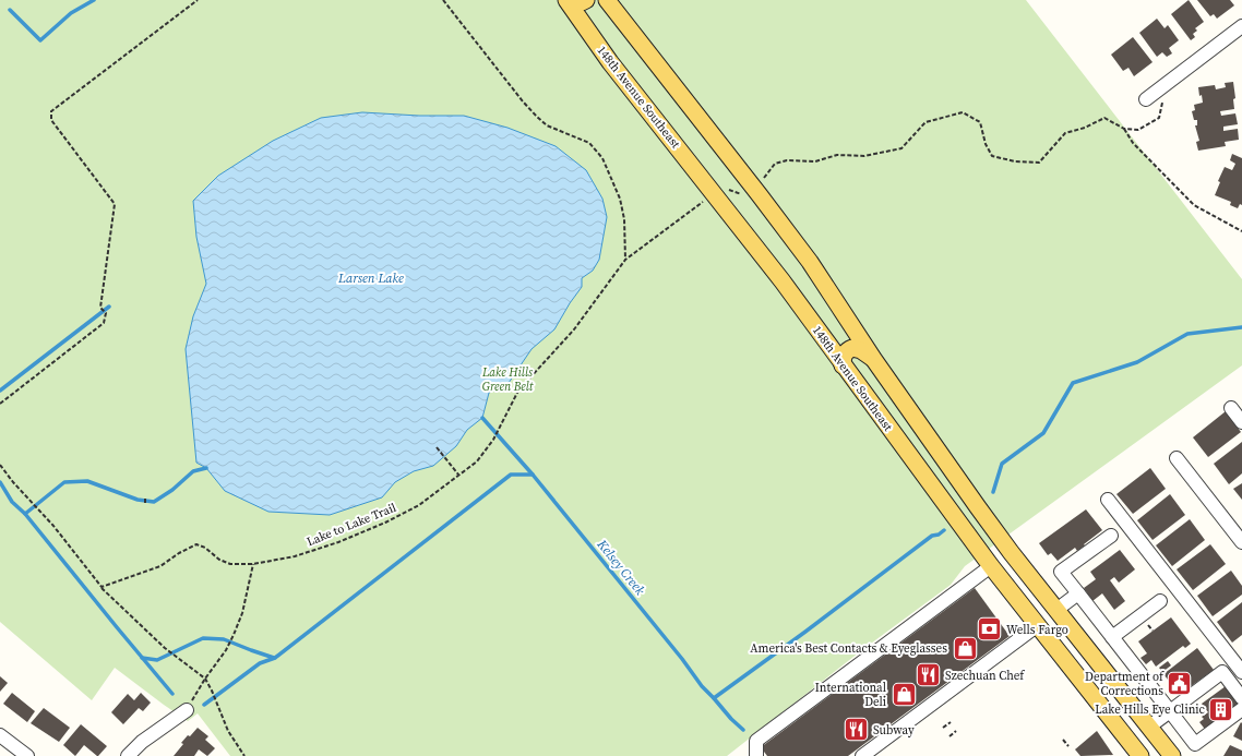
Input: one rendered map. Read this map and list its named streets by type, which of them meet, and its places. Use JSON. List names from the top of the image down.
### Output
{
  "streets": {
    "main road": ["148th Avenue Southeast"],
    "path": ["Lake to Lake Trail"]
  },
  "water": ["Larsen Lake", "Kelsey Creek"],
  "parks": ["Lake Hills Green Belt"],
  "places": {
    "bank": ["Wells Fargo"],
    "shop": ["America's Best Contacts & Eyeglasses", "International Deli"],
    "restaurant": ["Szechuan Chef", "Subway"],
    "public building": ["Department of Corrections"],
    "building": ["Lake Hills Eye Clinic"]
  }
}
